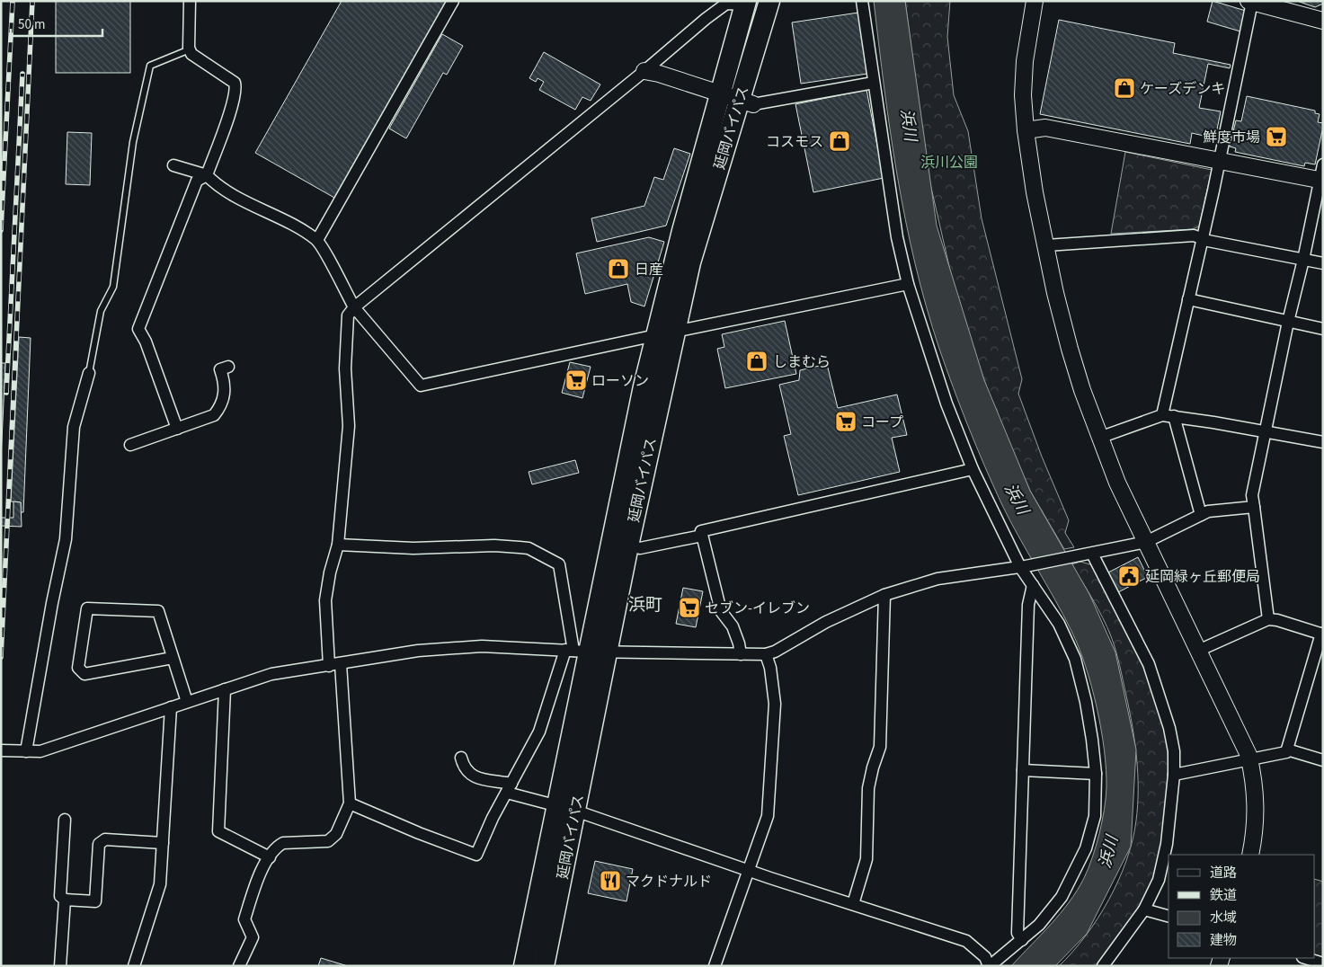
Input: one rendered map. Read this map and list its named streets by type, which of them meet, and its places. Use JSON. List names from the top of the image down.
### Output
{
  "streets": {
    "highway": ["延岡バイパス"]
  },
  "districts": ["浜町"],
  "water": ["浜川"],
  "parks": ["浜川公園"],
  "places": {
    "shop": [
      "ケーズデンキ",
      "コスモス",
      "日産",
      "しまむら"
    ],
    "supermarket": [
      "鮮度市場",
      "ローソン",
      "コープ",
      "セブン-イレブン"
    ],
    "public building": ["延岡緑ヶ丘郵便局"],
    "restaurant": ["マクドナルド"]
  },
  "legend": [
    "道路",
    "鉄道",
    "水域",
    "建物"
  ],
  "scale_bar": "50 m"
}
